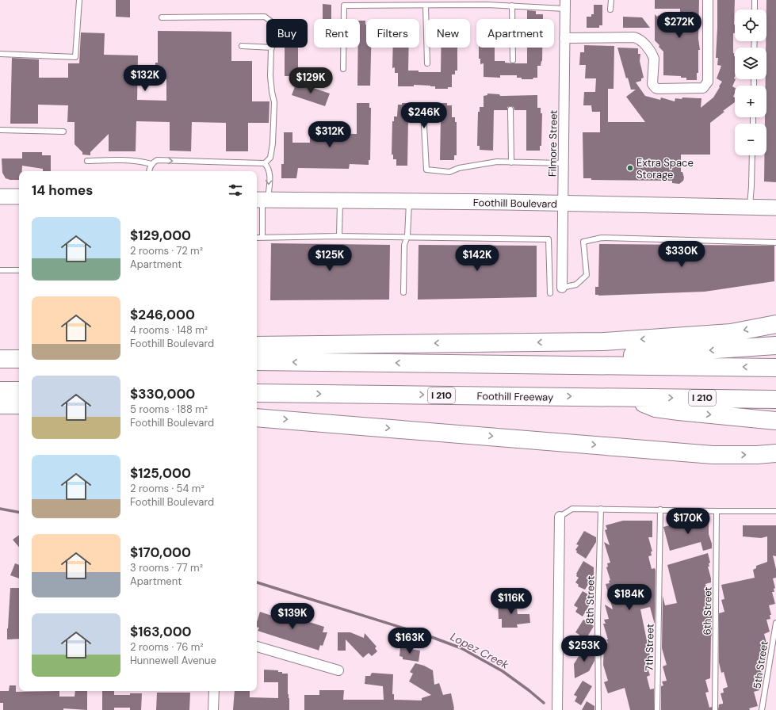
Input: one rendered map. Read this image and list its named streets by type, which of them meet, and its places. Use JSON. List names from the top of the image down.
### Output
{
  "streets": {
    "highway": ["I 210", "Foothill Freeway"],
    "main road": ["Foothill Boulevard"],
    "street": ["Filmore Street"],
    "lane": [
      "8th Street",
      "6th Street",
      "7th Street",
      "5th Street"
    ]
  },
  "crossings": [
    ["Filmore Street", "Foothill Boulevard"]
  ],
  "water": ["Lopez Creek"],
  "places": ["Extra Space Storage"],
  "page": {
    "map_buttons": ["+", "−"],
    "price": [
      "$272K",
      "$132K",
      "$129K",
      "$246K",
      "$312K",
      "$330K",
      "$125K",
      "$142K",
      "$170K",
      "$184K",
      "$116K",
      "$139K",
      "$163K",
      "$253K"
    ],
    "chip": [
      "Buy",
      "Rent",
      "Filters",
      "New",
      "Apartment"
    ],
    "heading": "14 homes",
    "list": [
      {
        "name": "$129,000",
        "note": "2 rooms · 72 m² · Apartment"
      },
      {
        "name": "$246,000",
        "note": "4 rooms · 148 m² · Foothill Boulevard"
      },
      {
        "name": "$330,000",
        "note": "5 rooms · 188 m² · Foothill Boulevard"
      },
      {
        "name": "$125,000",
        "note": "2 rooms · 54 m² · Foothill Boulevard"
      },
      {
        "name": "$170,000",
        "note": "3 rooms · 77 m² · Apartment"
      },
      {
        "name": "$163,000",
        "note": "2 rooms · 76 m² · Hunnewell Avenue"
      }
    ]
  }
}
